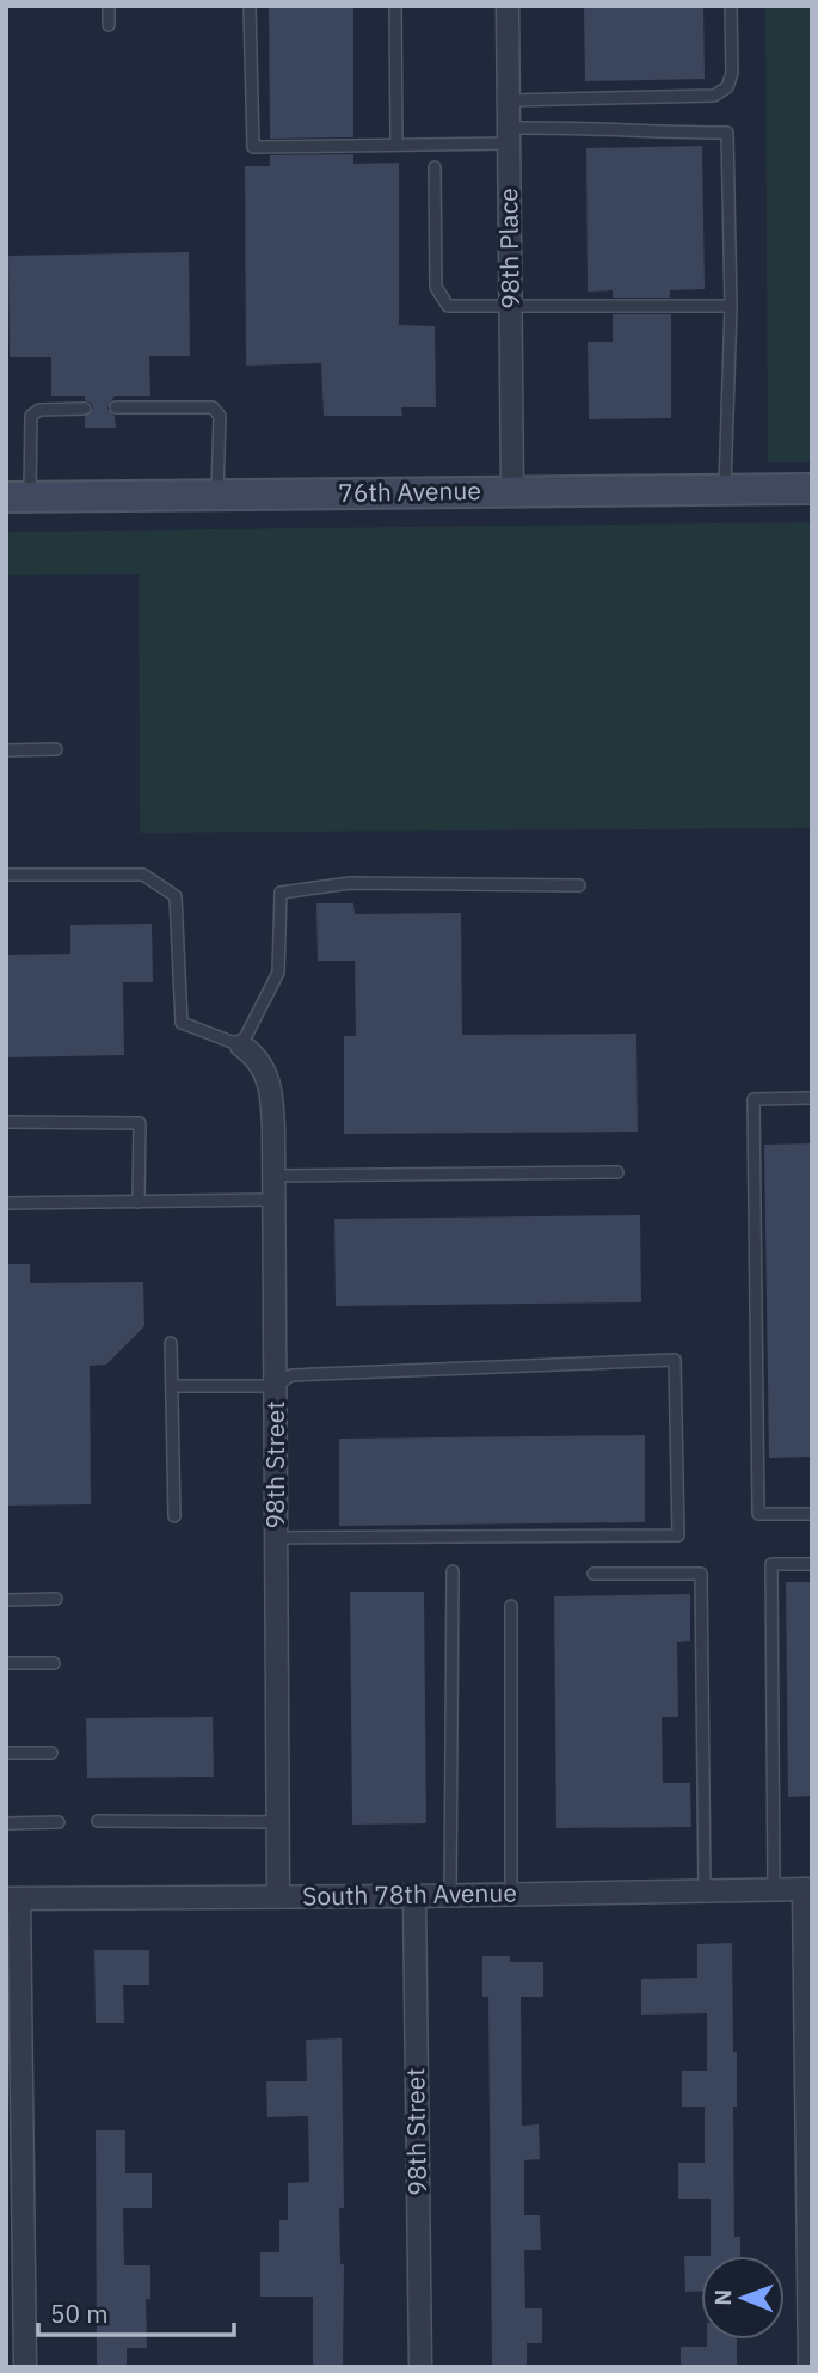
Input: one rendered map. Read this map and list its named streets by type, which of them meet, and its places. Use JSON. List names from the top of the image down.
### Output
{
  "streets": {
    "street": [
      "98th Place",
      "76th Avenue",
      "98th Street",
      "South 78th Avenue"
    ]
  },
  "crossings": [
    ["98th Place", "76th Avenue"],
    ["98th Street", "South 78th Avenue"]
  ],
  "scale_bar": "50 m",
  "north": "left"
}
